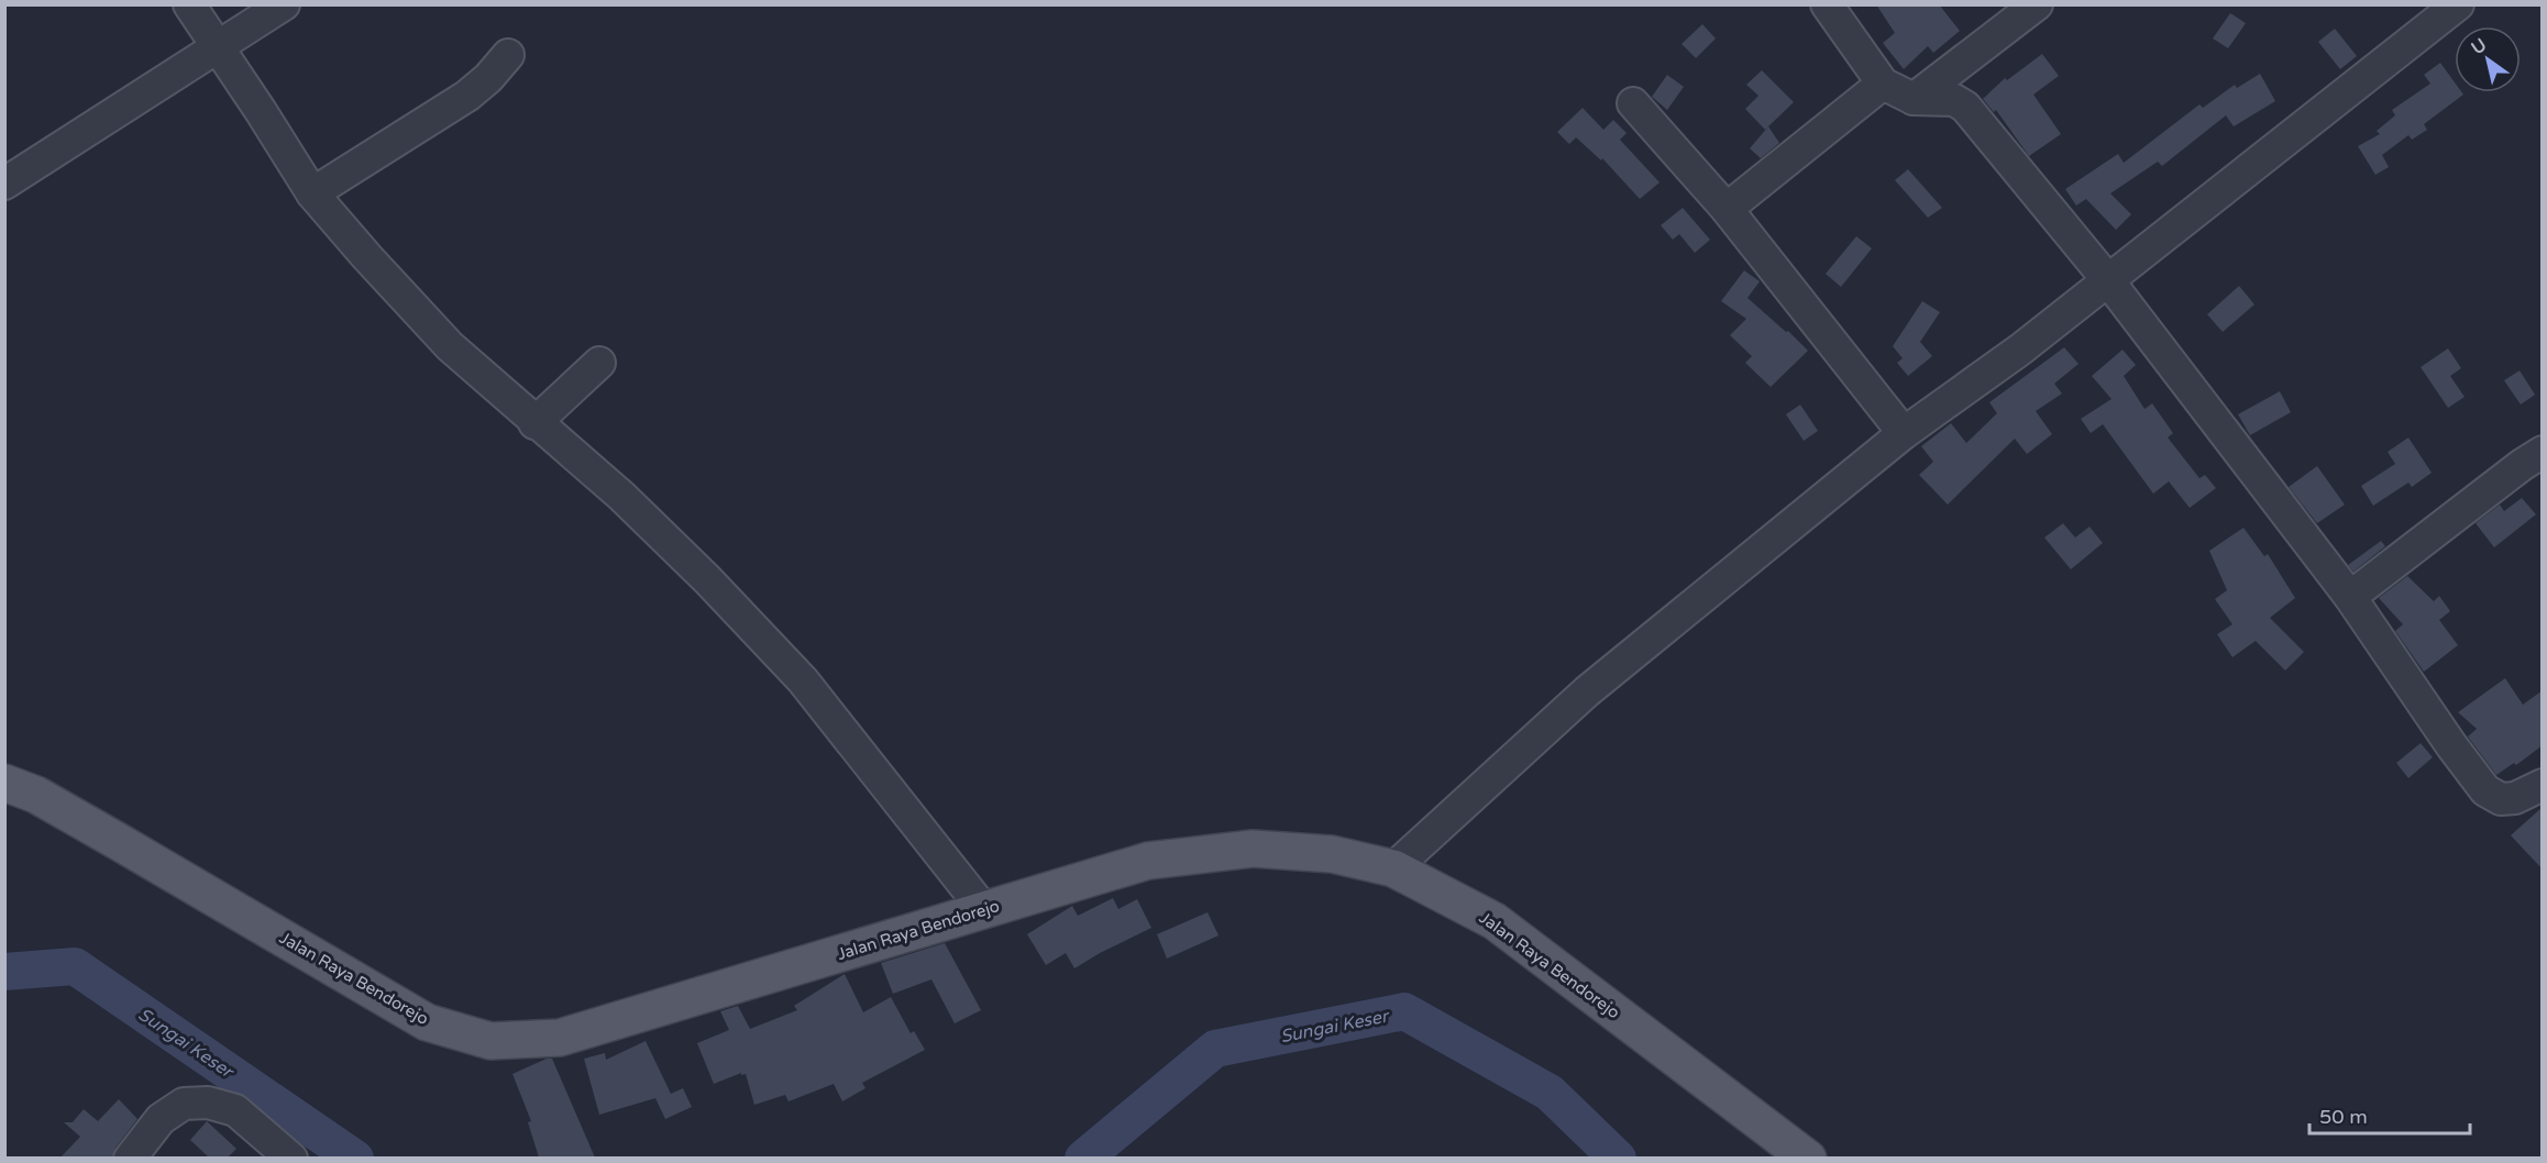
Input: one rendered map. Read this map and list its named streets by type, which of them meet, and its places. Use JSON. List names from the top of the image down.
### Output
{
  "streets": {
    "main road": ["Jalan Raya Bendorejo"]
  },
  "water": ["Sungai Keser"],
  "scale_bar": "50 m",
  "north": "top left"
}
